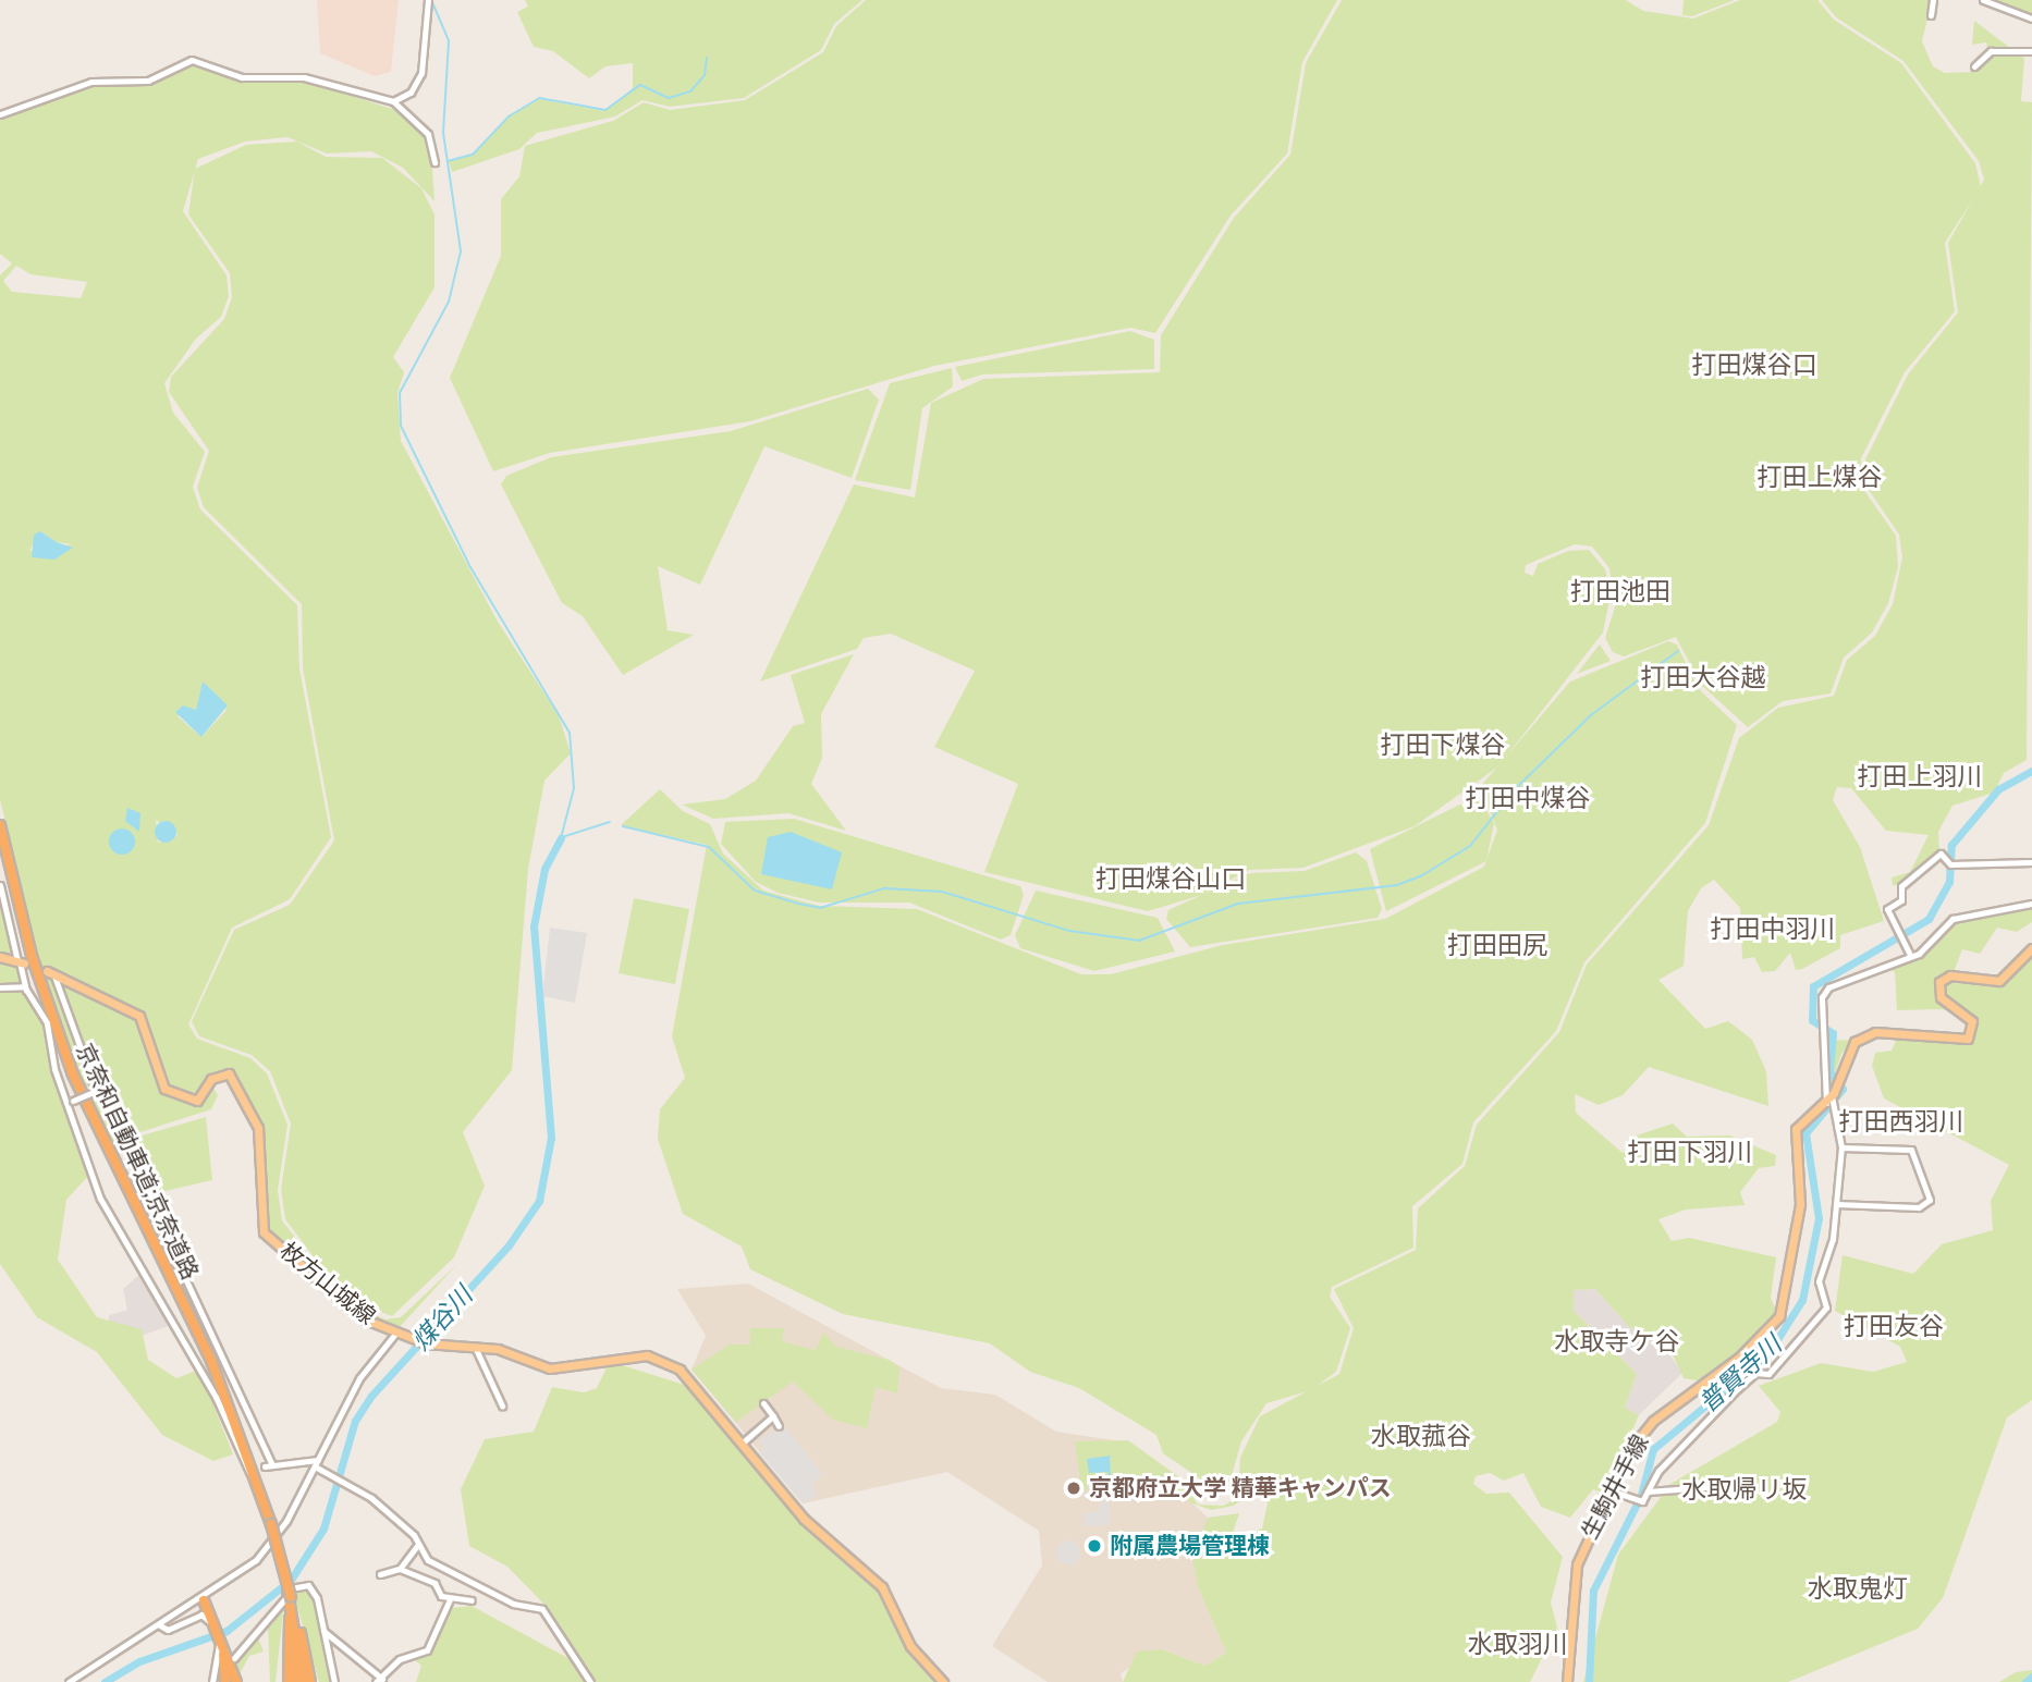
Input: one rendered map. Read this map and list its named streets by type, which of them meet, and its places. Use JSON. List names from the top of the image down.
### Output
{
  "streets": {
    "highway": ["京奈和自動車道;京奈道路"],
    "main road": ["枚方山城線", "生駒井手線"]
  },
  "districts": [
    "打田煤谷口",
    "打田上煤谷",
    "打田池田",
    "打田大谷越",
    "打田下煤谷",
    "打田上羽川",
    "打田中煤谷",
    "打田煤谷山口",
    "打田中羽川",
    "打田田尻",
    "打田西羽川",
    "打田下羽川",
    "打田友谷",
    "水取寺ケ谷",
    "水取菰谷",
    "水取帰リ坂",
    "水取鬼灯",
    "水取羽川"
  ],
  "water": ["煤谷川", "普賢寺川"],
  "places": ["京都府立大学 精華キャンパス", "附属農場管理棟"]
}
